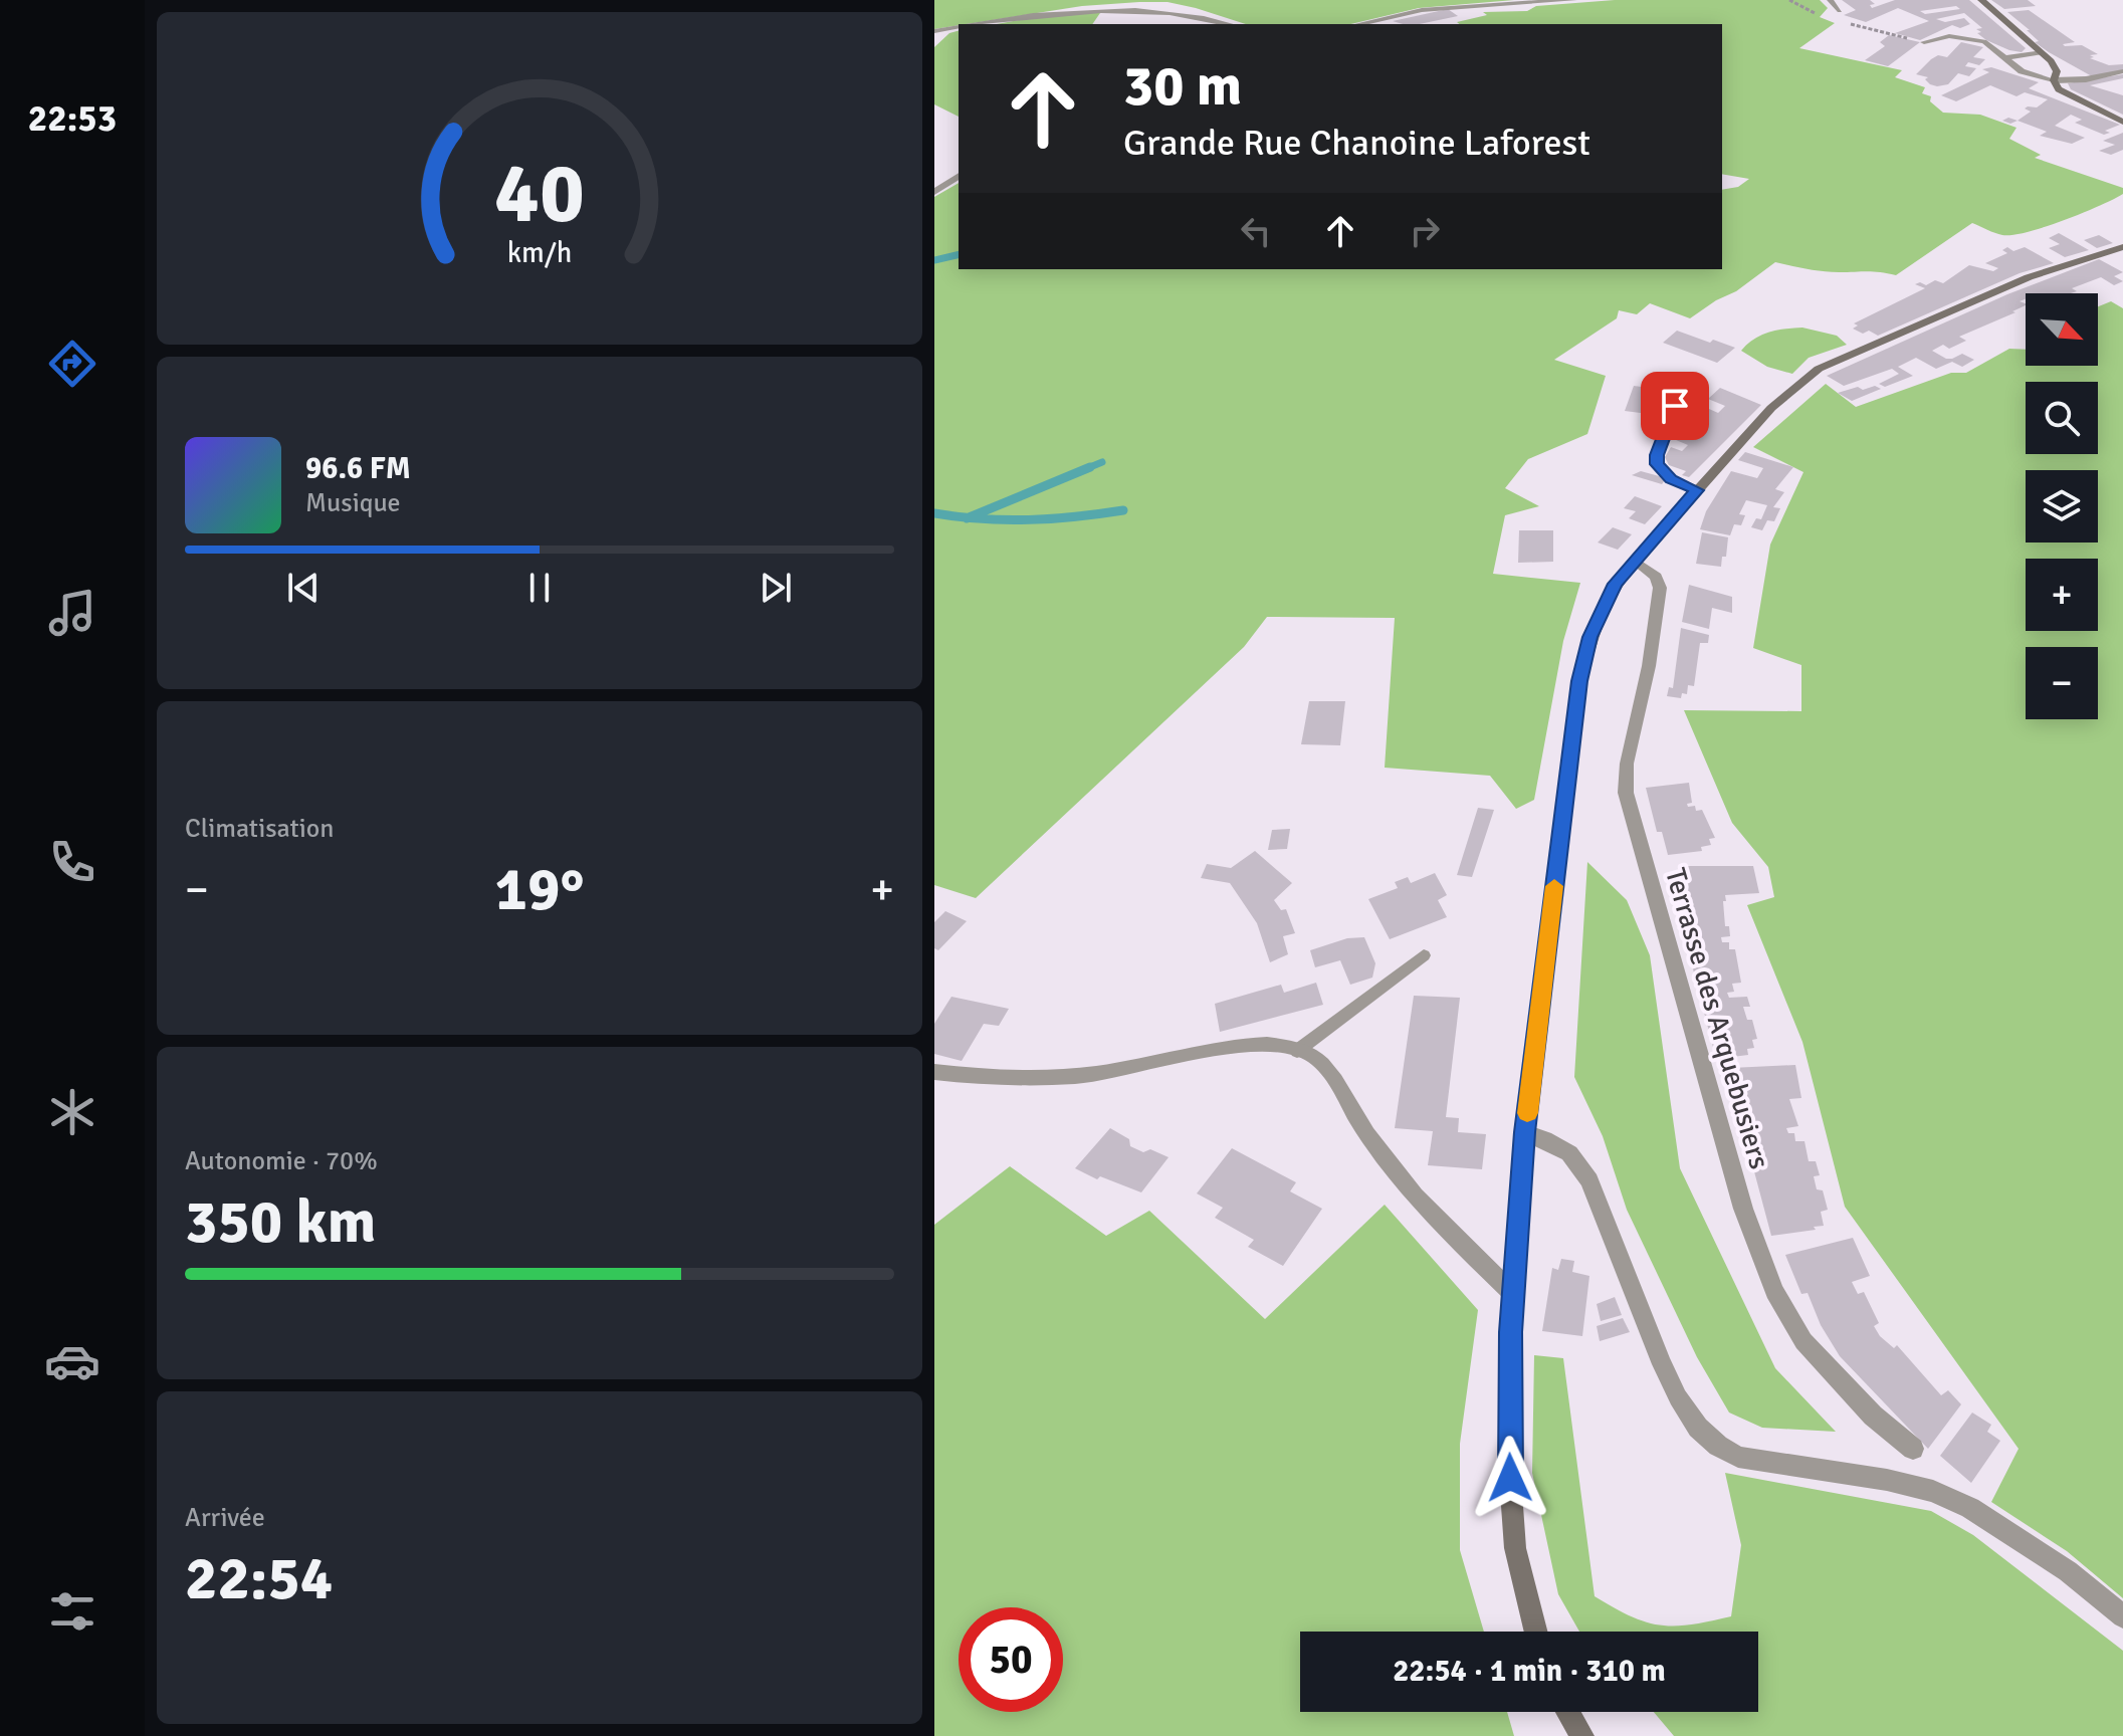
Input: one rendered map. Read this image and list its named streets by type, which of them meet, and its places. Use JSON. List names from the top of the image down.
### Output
{
  "streets": {
    "street": ["Terrasse des Arquebusiers"]
  },
  "north": "bottom right",
  "page": {
    "tabs": "22:53",
    "turn": ["30 m", "Grande Rue Chanoine Laforest"],
    "map_buttons": ["+", "−"],
    "song": ["96.6 FM", "Musique"],
    "tile": [
      "Climatisation",
      ["Autonomie · 70%", "350 km"],
      ["Arrivée", "22:54"]
    ],
    "heat": ["−", "19°", "+"],
    "limit": "50",
    "trip": "22:54 · 1 min · 310 m",
    "gauge": ["40", "km/h"]
  }
}
